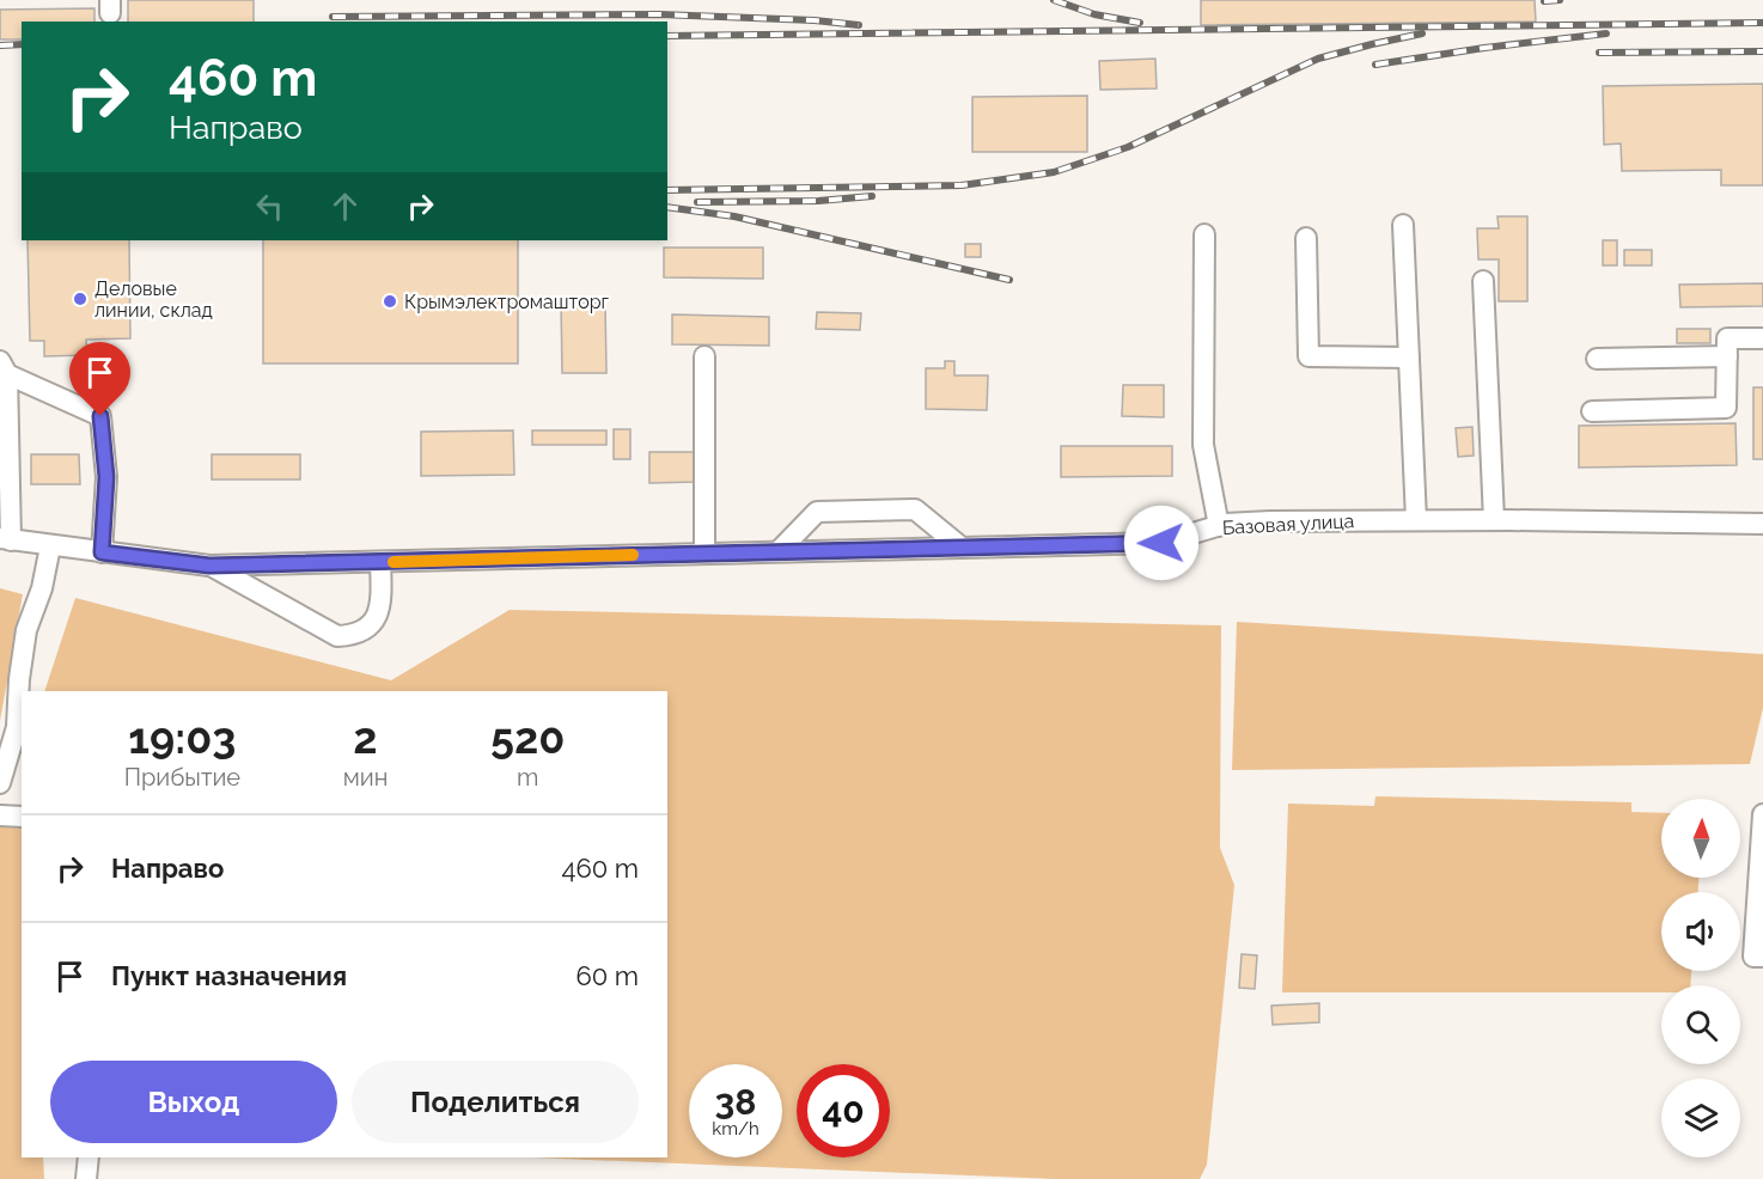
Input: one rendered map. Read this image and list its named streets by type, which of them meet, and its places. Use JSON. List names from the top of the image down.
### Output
{
  "streets": {
    "street": ["Базовая улица"]
  },
  "places": ["Деловые линии, склад", "Крымэлектромашторг"],
  "north": "top",
  "page": {
    "turn": ["460 m", "Направо"],
    "eta": [
      "19:03",
      "Прибытие",
      "2",
      "мин",
      "520",
      "m"
    ],
    "list": [
      {
        "name": "Направо",
        "value": "460 m"
      },
      {
        "name": "Пункт назначения",
        "value": "60 m"
      }
    ],
    "buttons": ["Выход", "Поделиться"],
    "speed": "38 km/h",
    "limit": "40"
  }
}
